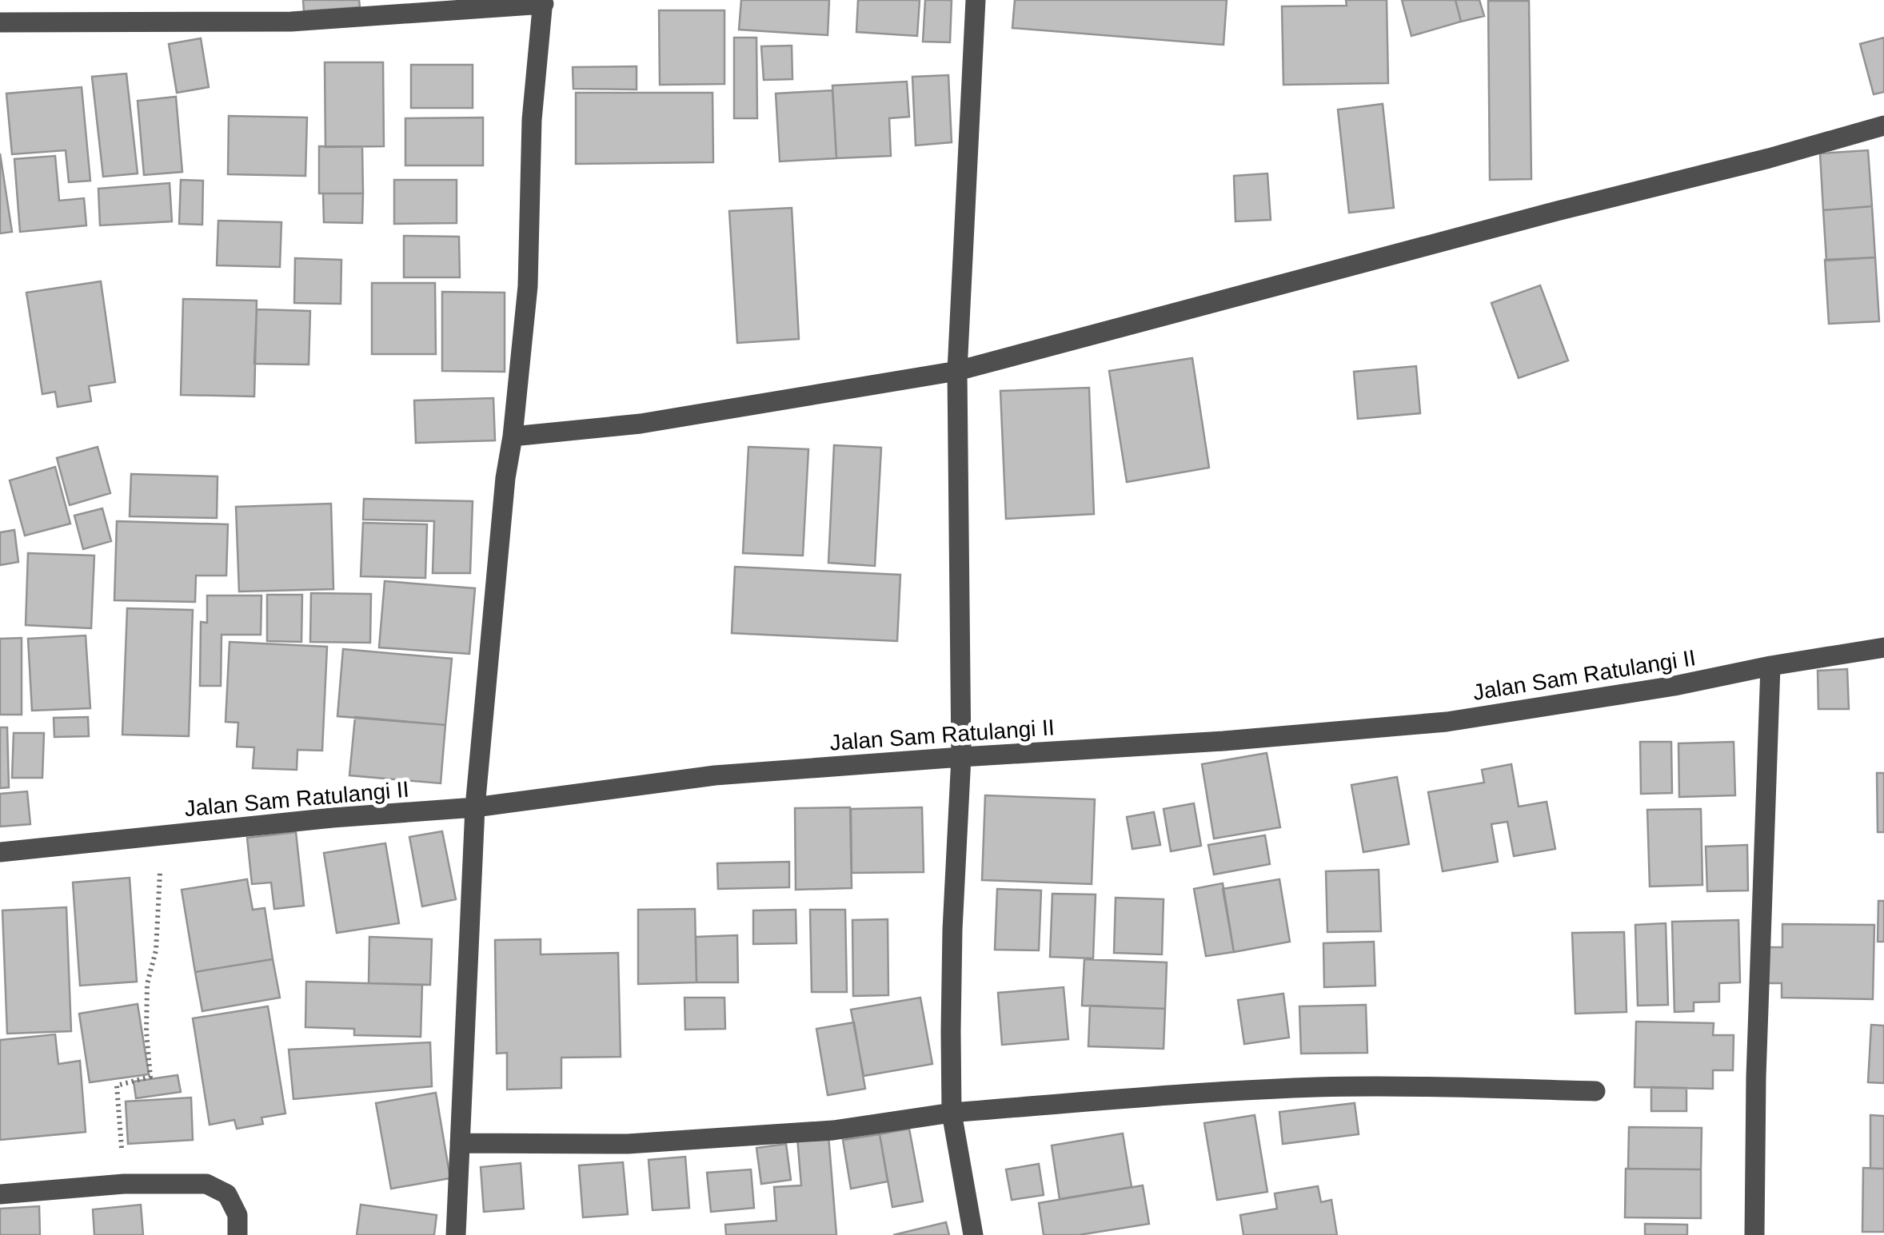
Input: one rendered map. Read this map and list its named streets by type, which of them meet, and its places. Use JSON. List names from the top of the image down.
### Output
{
  "streets": {
    "street": ["Jalan Sam Ratulangi II"]
  }
}
